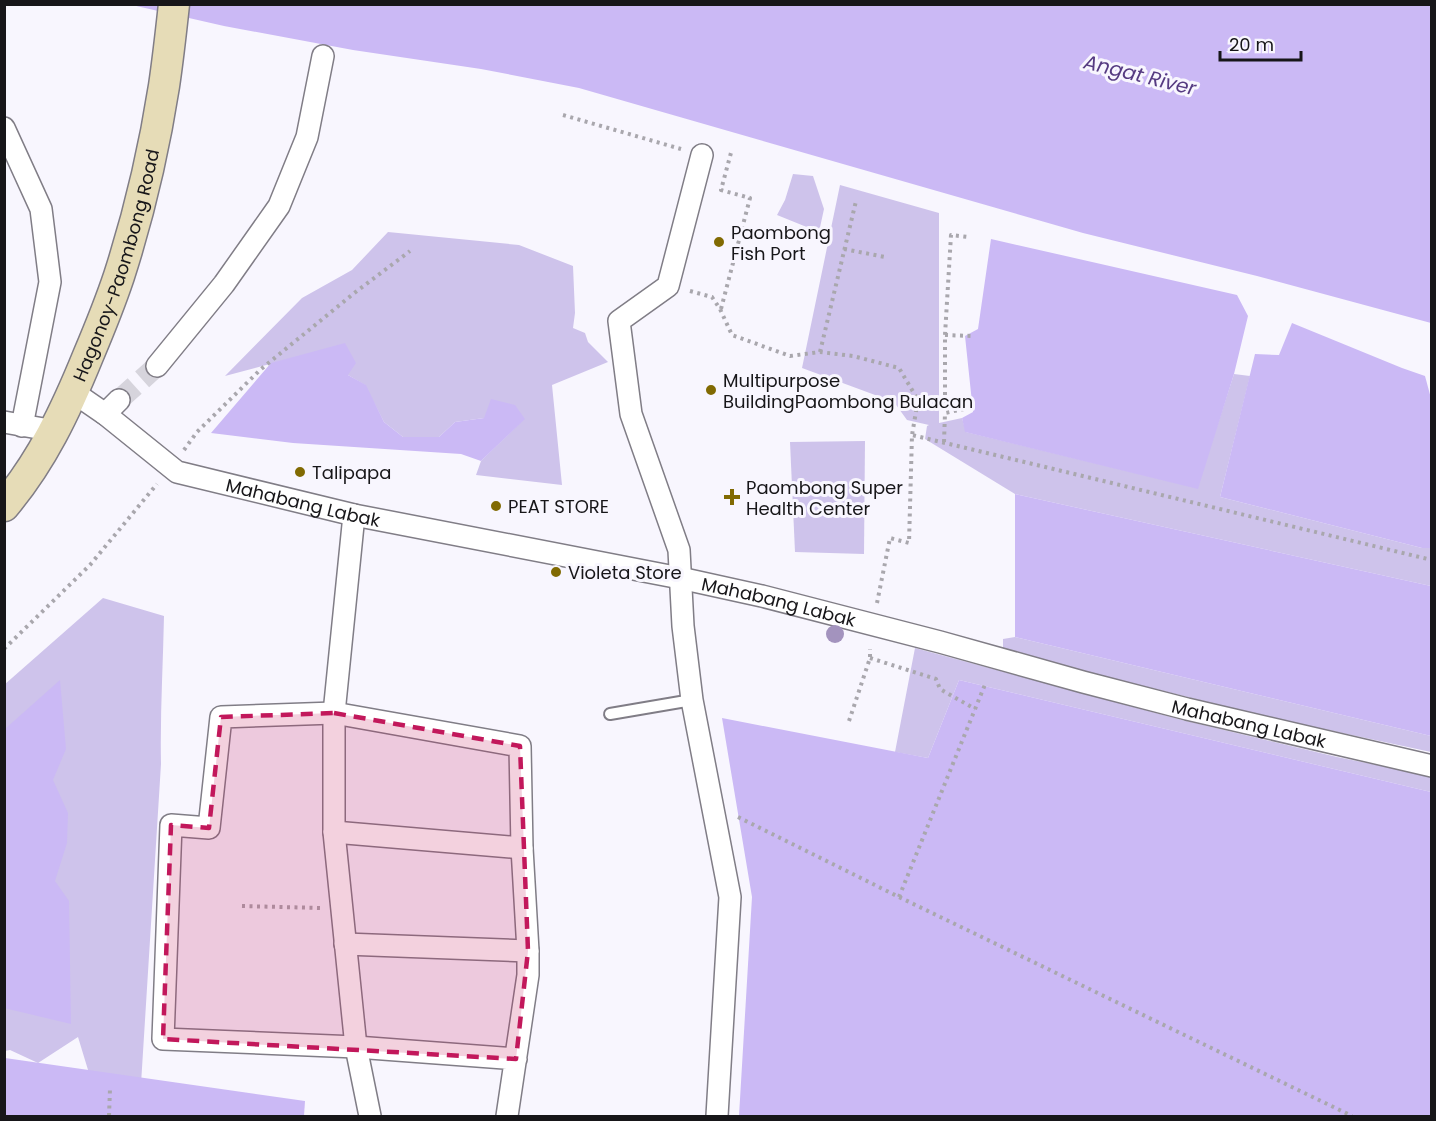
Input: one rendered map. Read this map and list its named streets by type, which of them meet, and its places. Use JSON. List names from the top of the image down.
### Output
{
  "streets": {
    "main road": ["Hagonoy-Paombong Road"],
    "street": ["Mahabang Labak"]
  },
  "crossings": [
    ["Hagonoy-Paombong Road", "Mahabang Labak"]
  ],
  "water": ["Angat River"],
  "places": {
    "other": [
      "Paombong Fish Port",
      "Multipurpose BuildingPaombong Bulacan",
      "Talipapa",
      "PEAT STORE",
      "Violeta Store"
    ],
    "health": ["Paombong Super Health Center"]
  },
  "scale_bar": "20 m"
}
